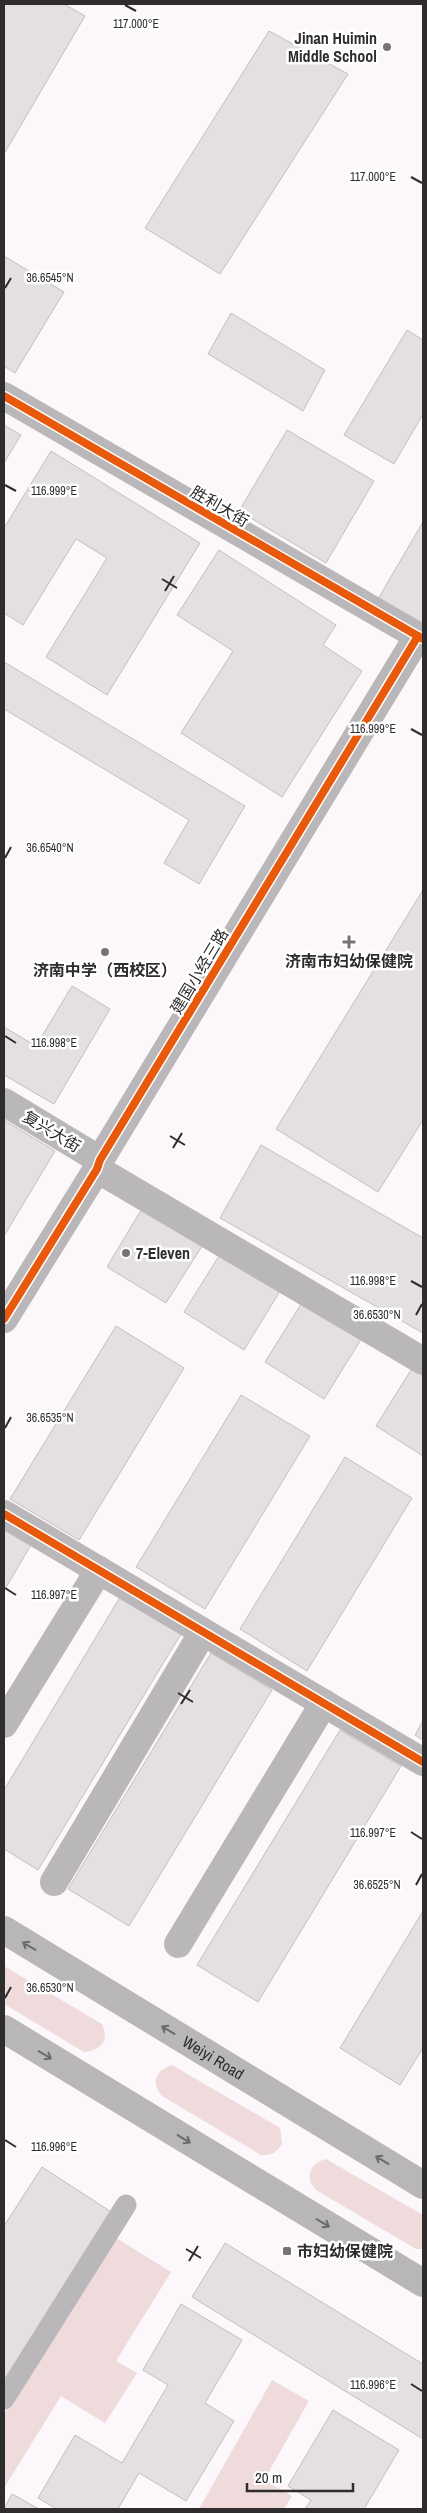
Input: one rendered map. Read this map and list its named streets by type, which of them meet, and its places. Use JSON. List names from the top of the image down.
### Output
{
  "streets": {
    "main road": ["Weiyi Road"],
    "street": ["胜利大街", "建国小经三路", "复兴大街"]
  },
  "crossings": [
    ["胜利大街", "建国小经三路"],
    ["建国小经三路", "复兴大街"]
  ],
  "places": {
    "other": ["Jinan Huimin Middle School", "济南中学（西校区）", "7-Eleven"],
    "health": ["济南市妇幼保健院"],
    "transit": ["市妇幼保健院"]
  },
  "scale_bar": "20 m",
  "coordinates": [
    "117.000°E",
    "36.6545°N",
    "116.999°E",
    "36.6540°N",
    "116.998°E",
    "36.6530°N",
    "36.6535°N",
    "116.997°E",
    "36.6525°N",
    "116.996°E"
  ]
}
